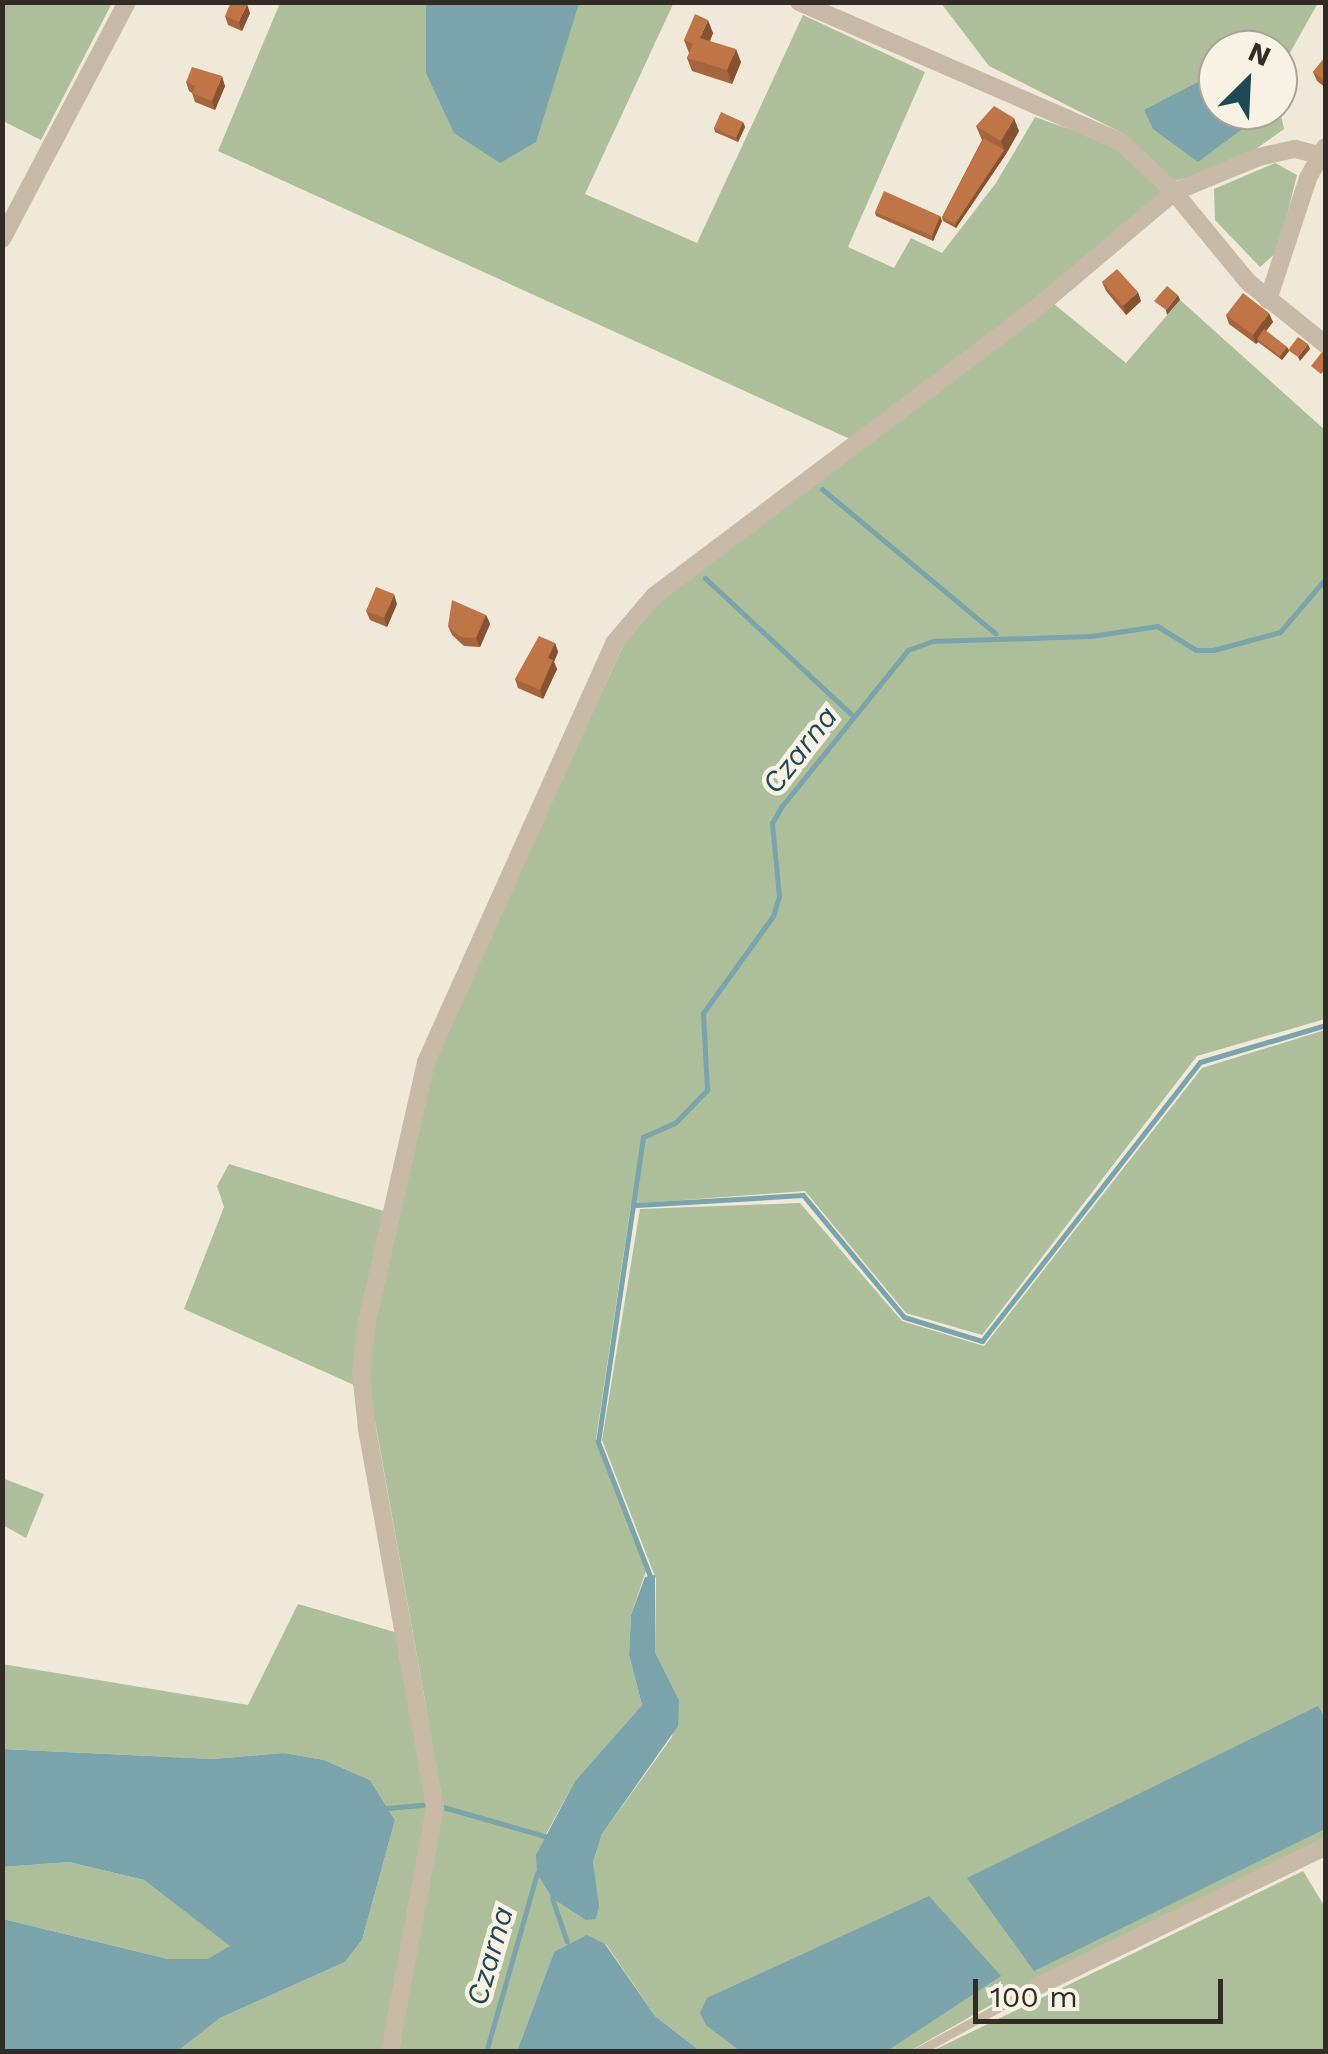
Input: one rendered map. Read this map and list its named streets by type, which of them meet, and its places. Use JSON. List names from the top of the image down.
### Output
{
  "water": ["Czarna"],
  "scale_bar": "100 m",
  "north": "top right"
}
